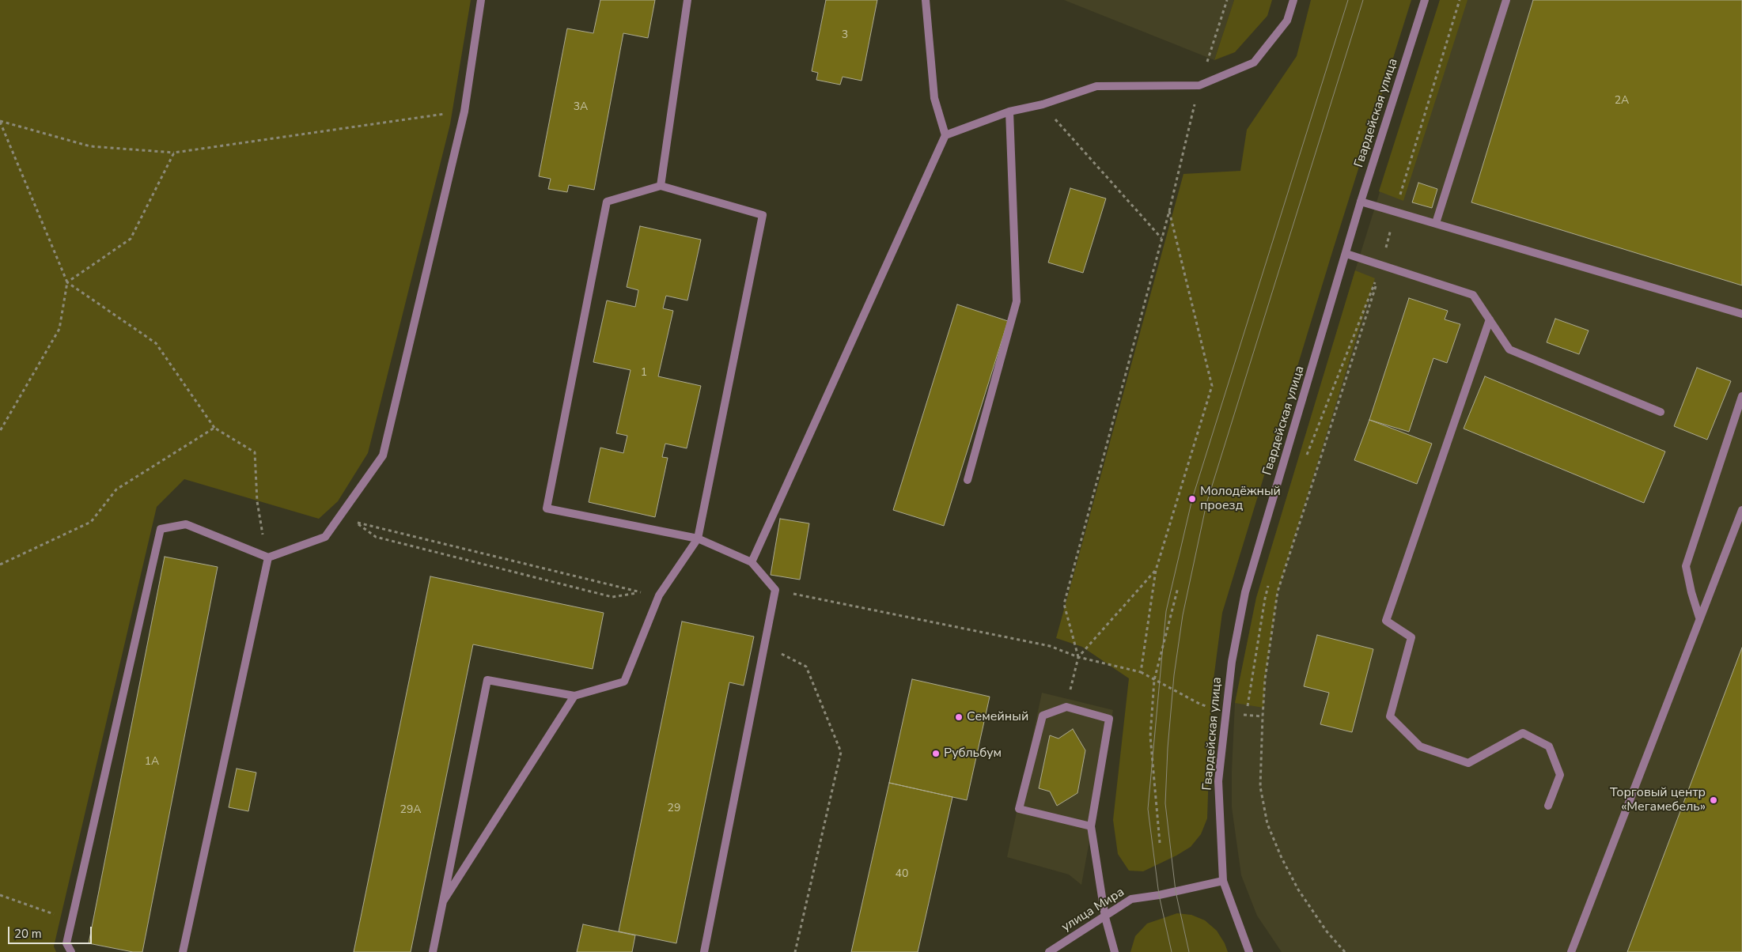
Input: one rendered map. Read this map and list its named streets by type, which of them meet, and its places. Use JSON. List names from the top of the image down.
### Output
{
  "streets": {
    "street": ["Гвардейская улица", "улица Мира"]
  },
  "crossings": [
    ["Гвардейская улица", "улица Мира"]
  ],
  "places": [
    "Молодёжный проезд",
    "Семейный",
    "Рубльбум",
    "Торговый центр «Мегамебель»"
  ],
  "house_numbers": [
    "3",
    "2А",
    "3А",
    "1",
    "1А",
    "29",
    "29А",
    "40"
  ],
  "scale_bar": "20 m"
}
